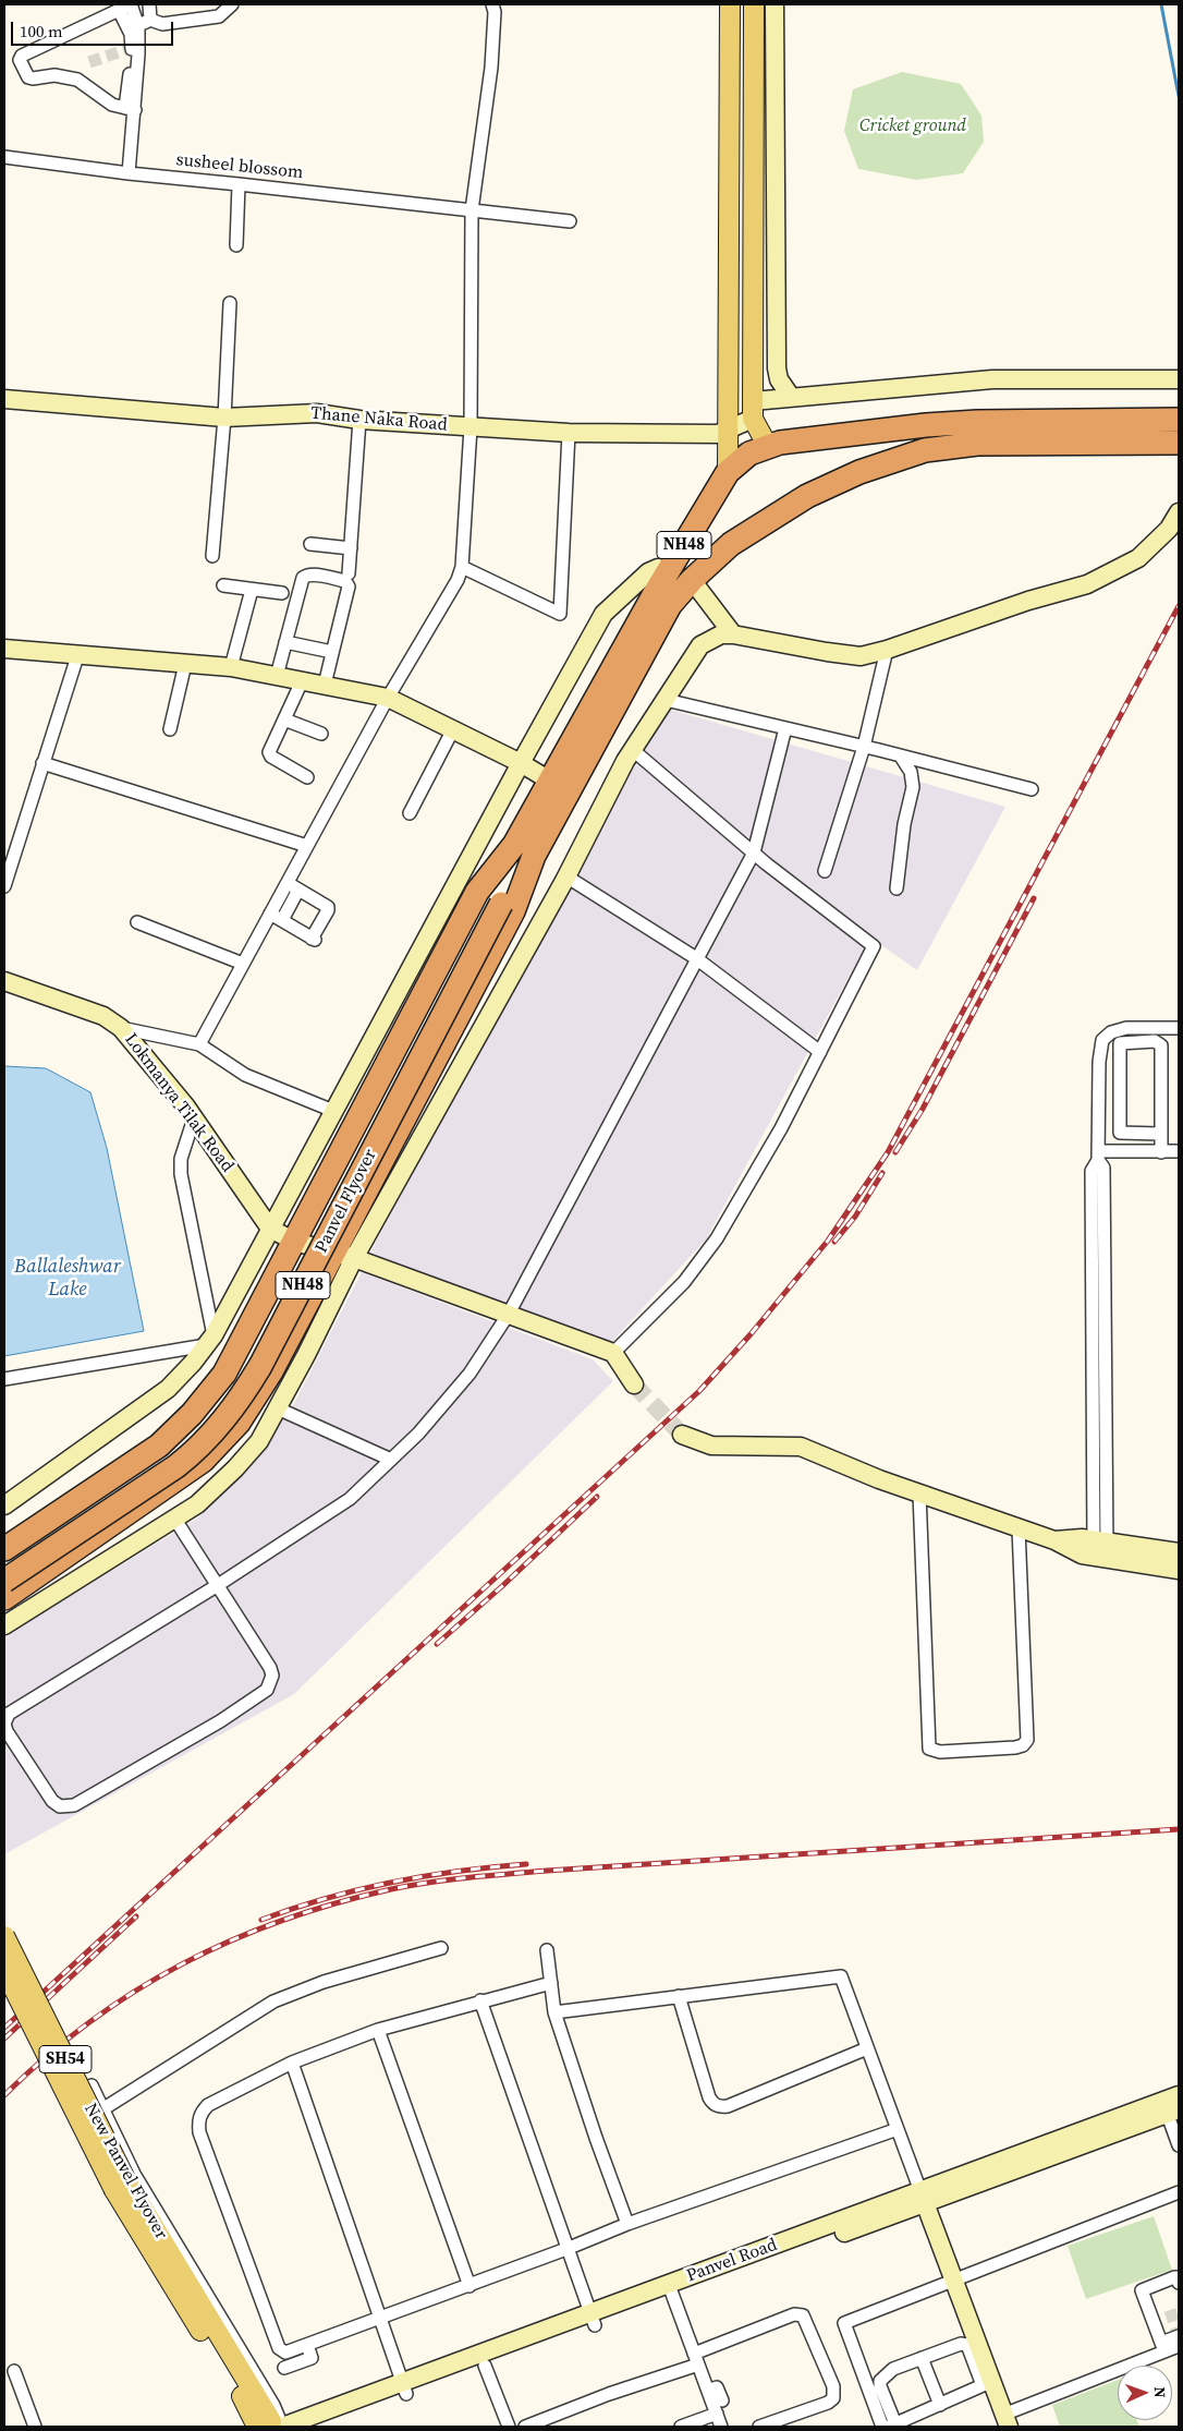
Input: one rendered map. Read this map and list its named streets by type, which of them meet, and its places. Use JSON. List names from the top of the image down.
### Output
{
  "streets": {
    "highway": ["NH48", "Panvel Flyover"],
    "main road": ["SH54", "New Panvel Flyover"],
    "street": [
      "susheel blossom",
      "Thane Naka Road",
      "Lokmanya Tilak Road",
      "Panvel Road"
    ]
  },
  "crossings": [
    ["NH48", "Panvel Flyover"],
    ["New Panvel Flyover", "Panvel Road"]
  ],
  "water": ["Ballaleshwar Lake"],
  "parks": ["Cricket ground"],
  "scale_bar": "100 m",
  "north": "right"
}
